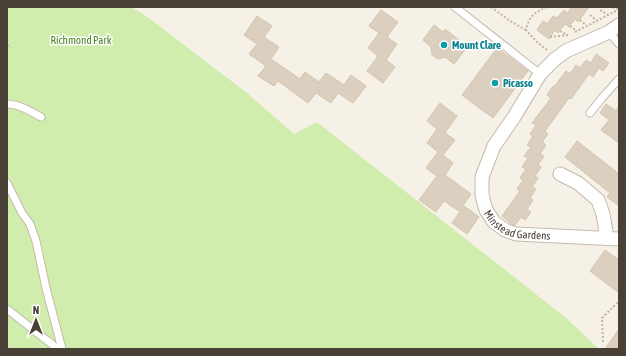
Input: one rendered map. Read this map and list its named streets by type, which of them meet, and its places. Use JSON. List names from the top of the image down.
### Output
{
  "streets": {
    "street": ["Minstead Gardens"]
  },
  "parks": ["Richmond Park"],
  "places": ["Mount Clare", "Picasso"],
  "north": "top"
}
